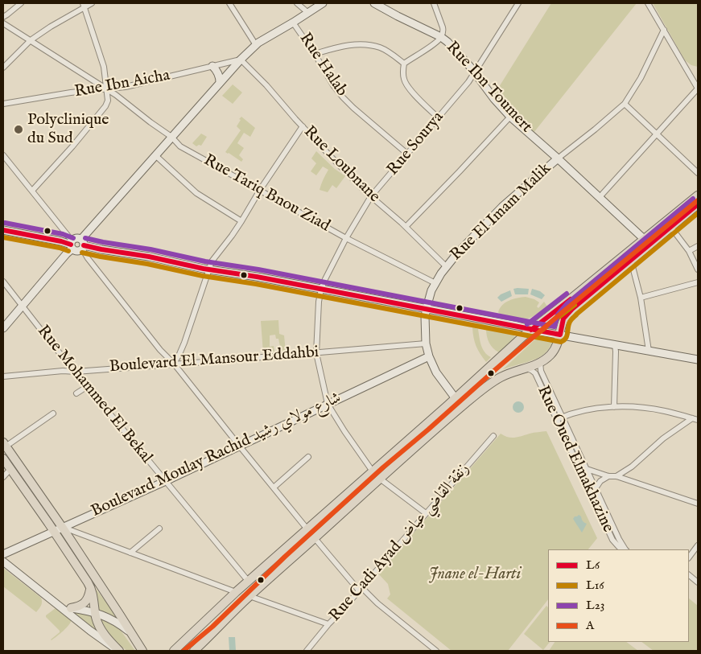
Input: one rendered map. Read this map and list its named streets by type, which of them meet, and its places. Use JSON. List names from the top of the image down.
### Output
{
  "streets": {
    "street": [
      "Rue Halab",
      "Rue Ibn Aicha",
      "Rue Ibn Toumert",
      "Rue Sourya",
      "Rue Loubnane",
      "Rue Tariq Bnou Ziad",
      "Rue El Imam Malik",
      "Boulevard El Mansour Eddahbi",
      "Rue Mohammed El Bekal",
      "Boulevard Moulay Rachid شارع مولاي رشيد",
      "Rue Oued Elmakhazine",
      "Rue Cadi Ayad زنقة القاضي عياض"
    ]
  },
  "crossings": [
    ["Rue Halab", "Rue Sourya"],
    ["Rue Ibn Aicha", "Rue Loubnane"],
    ["Rue Ibn Aicha", "Rue Tariq Bnou Ziad"],
    ["Rue Ibn Toumert", "Rue Sourya"],
    ["Rue Ibn Toumert", "Rue El Imam Malik"],
    ["Rue Sourya", "Rue Loubnane"],
    ["Rue Sourya", "Rue Tariq Bnou Ziad"],
    ["Rue Sourya", "Boulevard El Mansour Eddahbi"],
    ["Rue Sourya", "Boulevard Moulay Rachid شارع مولاي رشيد"],
    ["Rue Loubnane", "Rue El Imam Malik"],
    ["Rue Tariq Bnou Ziad", "Rue El Imam Malik"],
    ["Rue El Imam Malik", "Boulevard El Mansour Eddahbi"],
    ["Rue El Imam Malik", "Boulevard Moulay Rachid شارع مولاي رشيد"],
    ["Boulevard El Mansour Eddahbi", "Rue Mohammed El Bekal"],
    ["Rue Mohammed El Bekal", "Boulevard Moulay Rachid شارع مولاي رشيد"]
  ],
  "parks": ["Jnane el-Harti"],
  "places": ["Polyclinique du Sud"],
  "lines": [
    "transit line L23",
    "transit line A",
    "transit line L6",
    "transit line L16"
  ],
  "legend": [
    "L6",
    "L16",
    "L23",
    "A"
  ]
}
